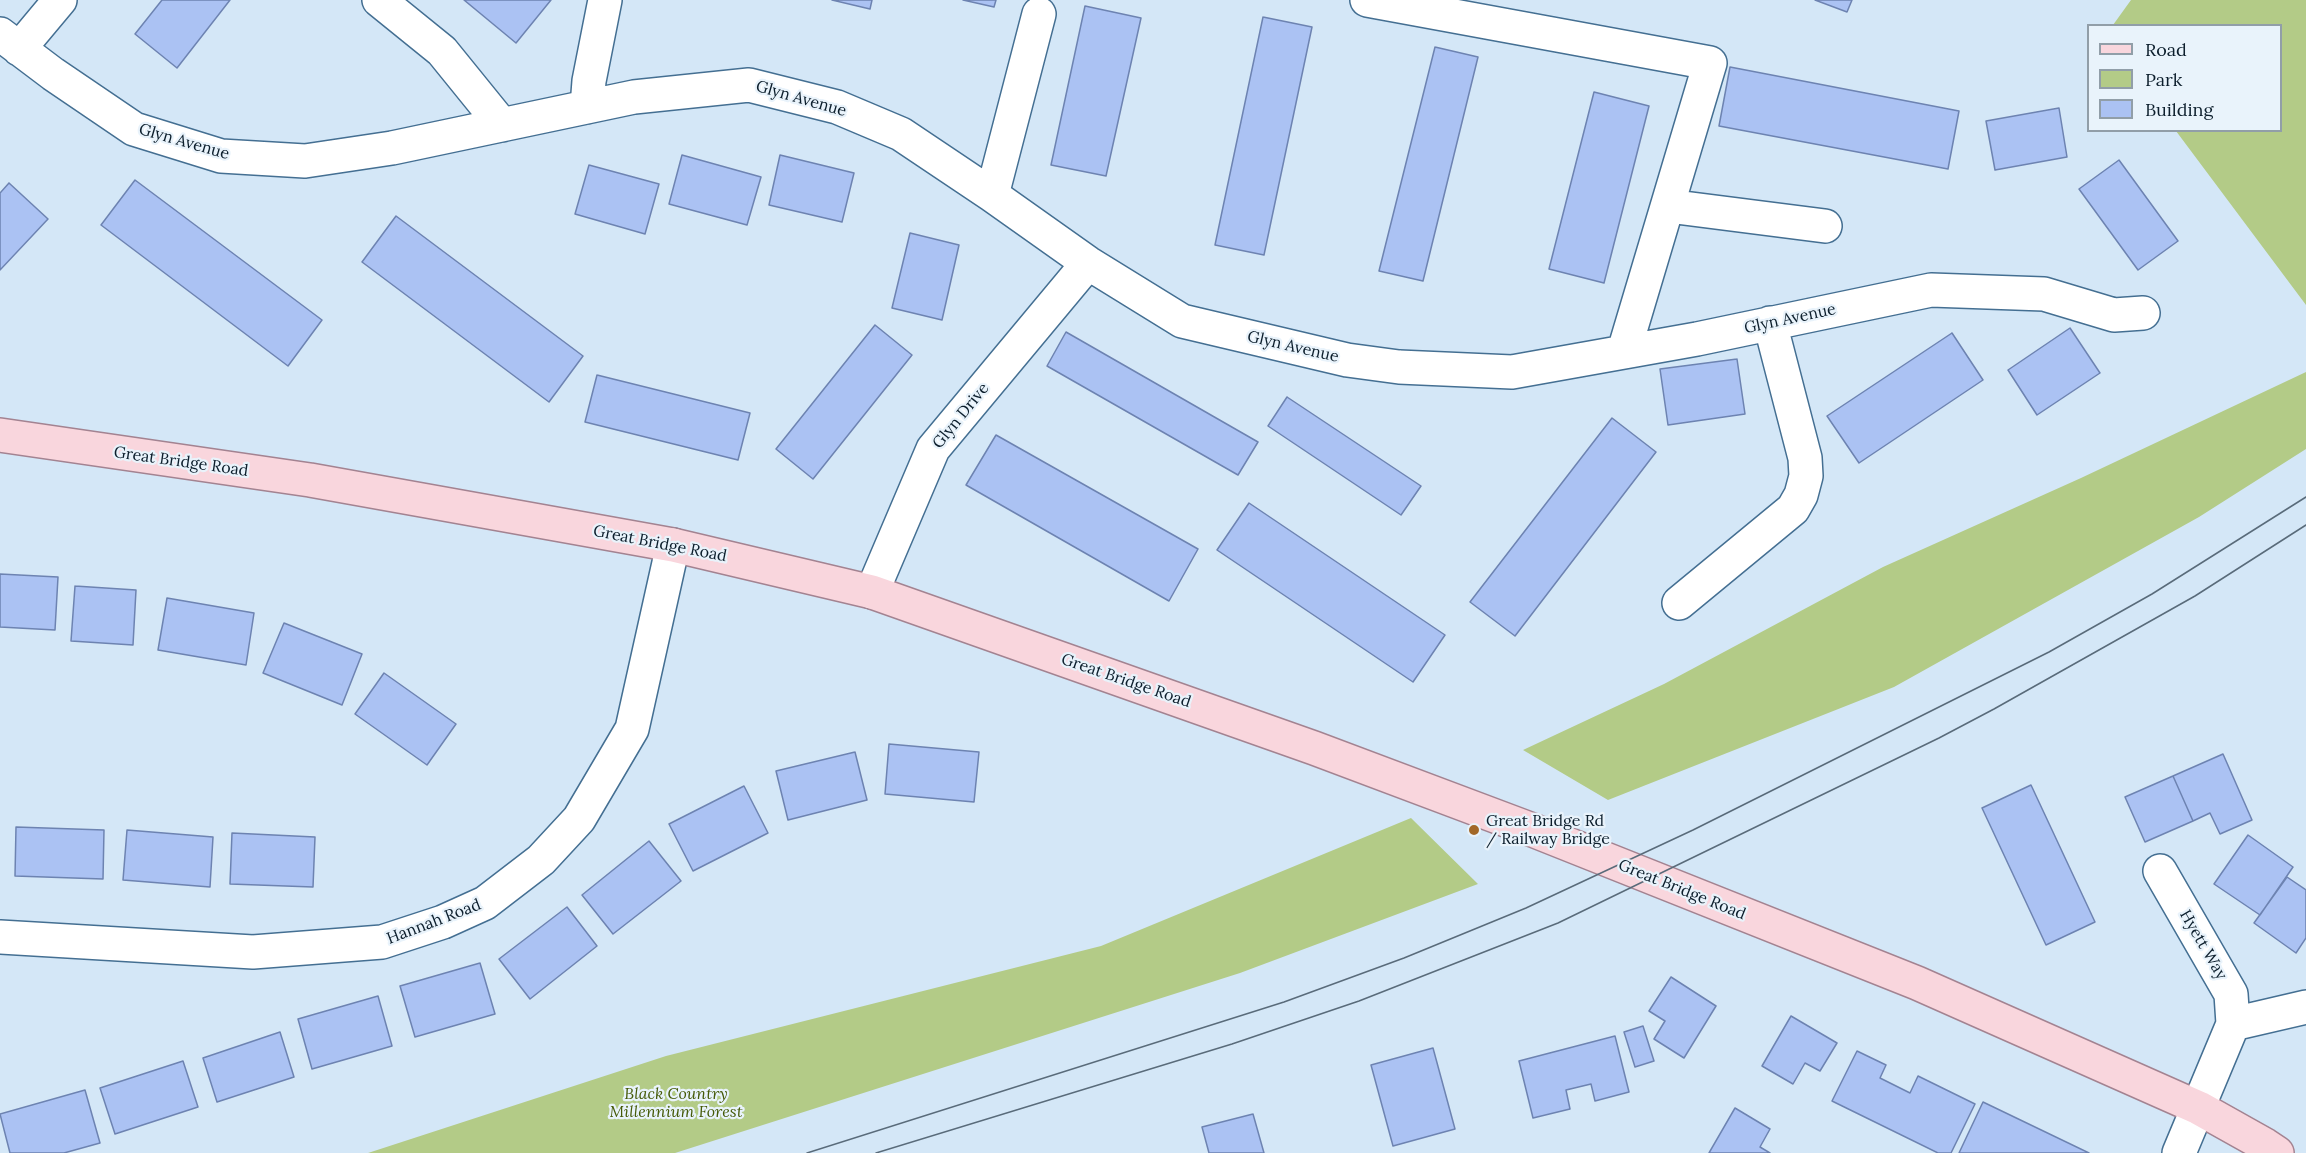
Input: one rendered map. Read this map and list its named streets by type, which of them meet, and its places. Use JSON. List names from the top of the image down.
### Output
{
  "streets": {
    "main road": ["Great Bridge Road"],
    "street": [
      "Glyn Avenue",
      "Glyn Drive",
      "Hannah Road",
      "Hyett Way"
    ]
  },
  "crossings": [
    ["Glyn Avenue", "Glyn Drive"],
    ["Glyn Drive", "Great Bridge Road"],
    ["Great Bridge Road", "Hannah Road"],
    ["Great Bridge Road", "Hyett Way"]
  ],
  "parks": ["Black Country Millennium Forest"],
  "places": ["Great Bridge Rd / Railway Bridge"],
  "legend": ["Road", "Park", "Building"]
}
